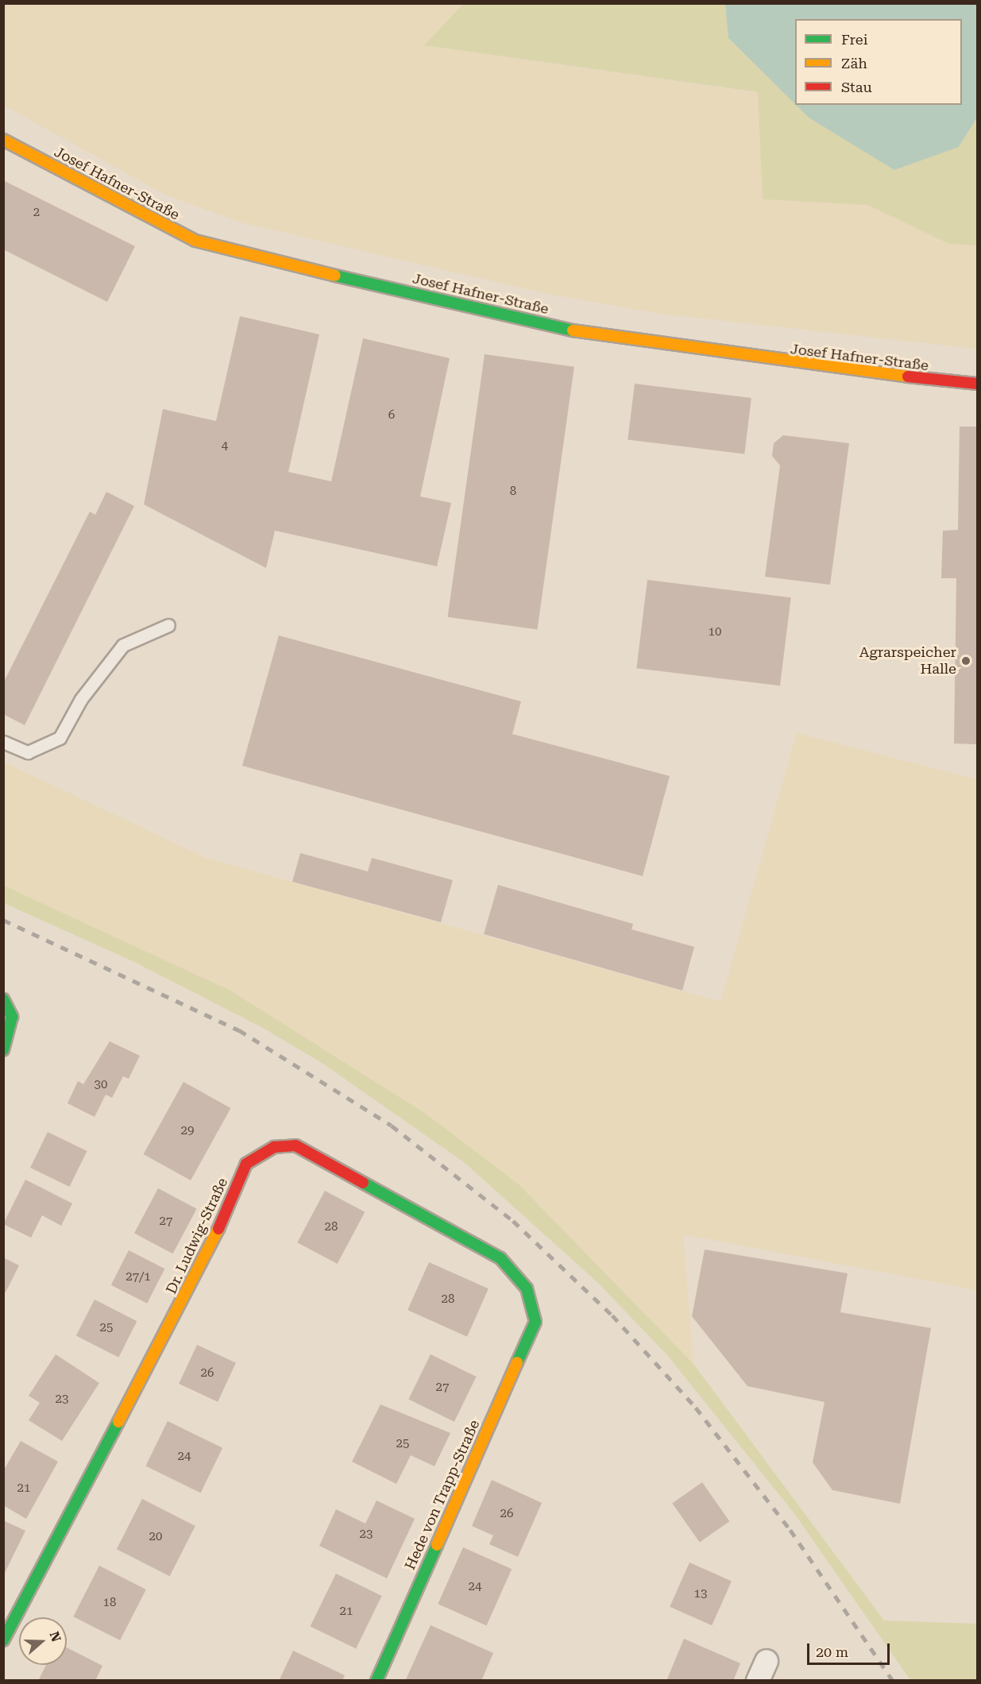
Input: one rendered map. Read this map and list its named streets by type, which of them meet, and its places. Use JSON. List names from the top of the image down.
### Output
{
  "streets": {
    "street": ["Josef Hafner-Straße", "Dr. Ludwig-Straße", "Hede von Trapp-Straße"]
  },
  "crossings": [
    ["Dr. Ludwig-Straße", "Hede von Trapp-Straße"]
  ],
  "places": ["Agrarspeicher Halle"],
  "house_numbers": [
    "2",
    "6",
    "4",
    "8",
    "10",
    "30",
    "29",
    "27",
    "28",
    "27/1",
    "28",
    "25",
    "26",
    "27",
    "23",
    "25",
    "24",
    "21",
    "26",
    "23",
    "20",
    "24",
    "13",
    "18",
    "21"
  ],
  "legend": ["Frei", "Zäh", "Stau"],
  "scale_bar": "20 m",
  "north": "right"
}
